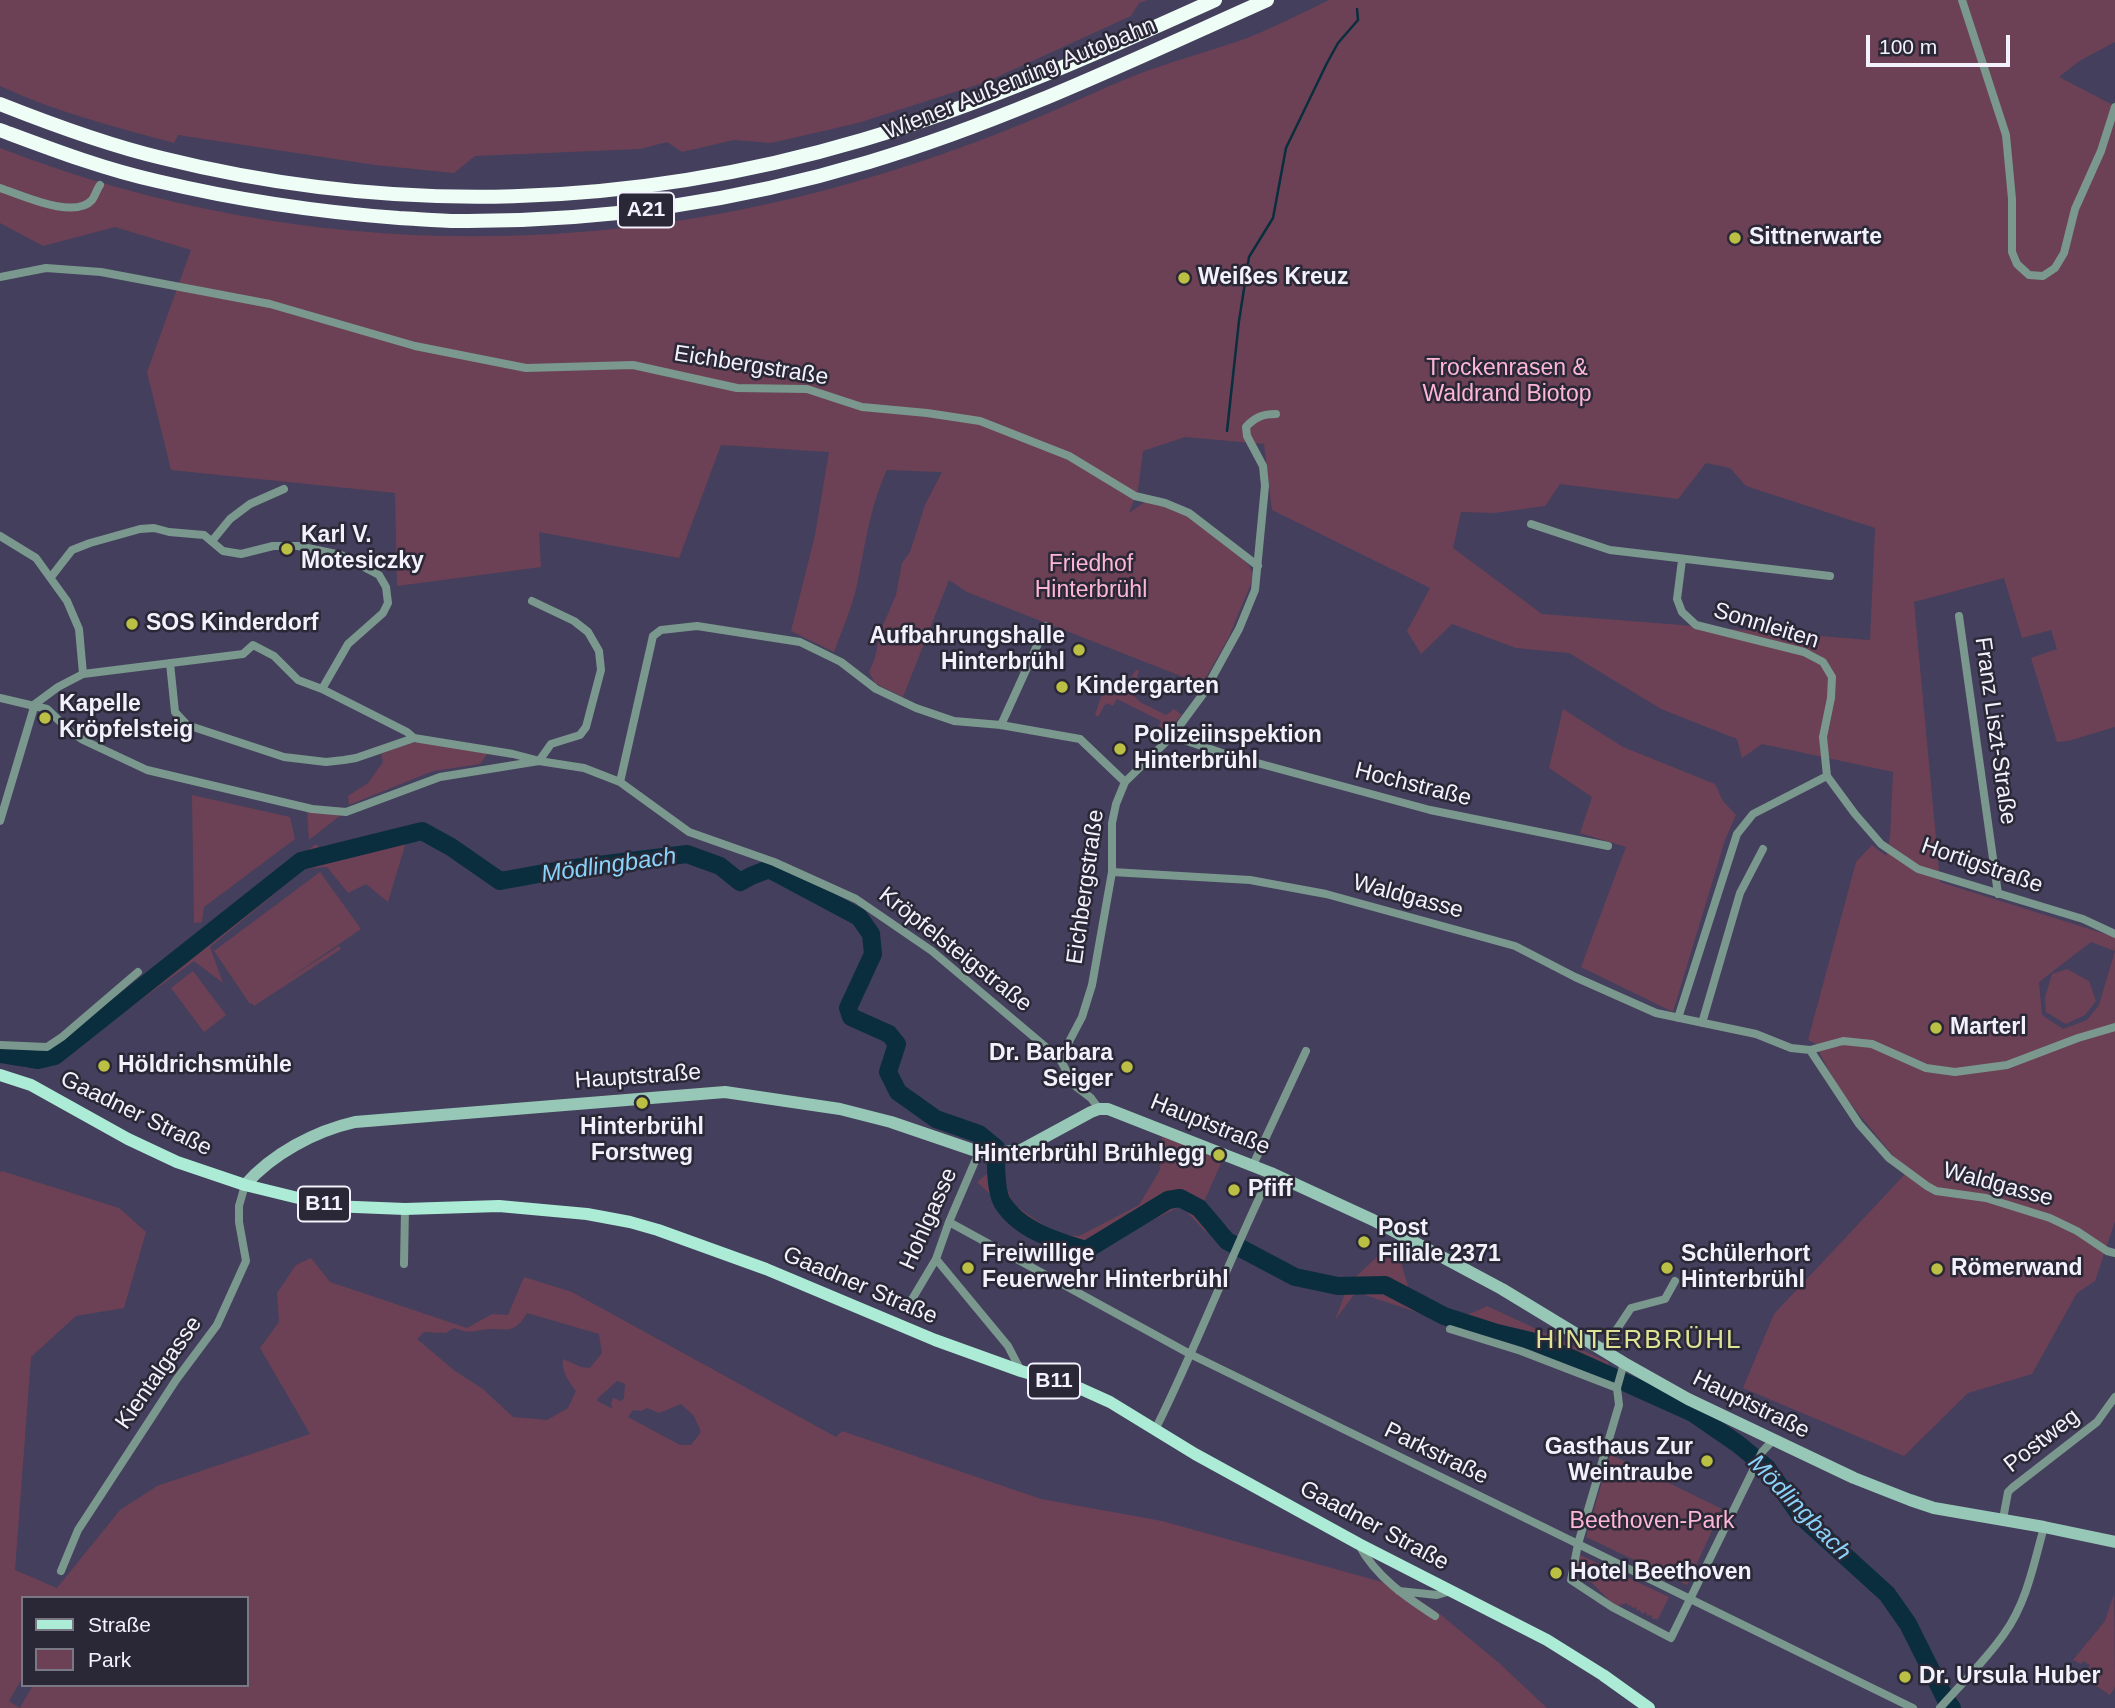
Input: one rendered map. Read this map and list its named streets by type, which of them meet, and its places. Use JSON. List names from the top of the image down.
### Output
{
  "streets": {
    "highway": ["Wiener Außenring Autobahn", "A21"],
    "main road": ["Hauptstraße", "Gaadner Straße", "B11"],
    "street": [
      "Eichbergstraße",
      "Sonnleiten",
      "Franz Liszt-Straße",
      "Hochstraße",
      "Hortigstraße",
      "Waldgasse",
      "Kröpfelsteigstraße",
      "Hohlgasse",
      "Kientalgasse",
      "Postweg",
      "Parkstraße"
    ]
  },
  "crossings": [
    ["Eichbergstraße", "Hochstraße"],
    ["Eichbergstraße", "Waldgasse"],
    ["Eichbergstraße", "Kröpfelsteigstraße"],
    ["Sonnleiten", "Hortigstraße"],
    ["Franz Liszt-Straße", "Hortigstraße"],
    ["Hauptstraße", "Gaadner Straße"],
    ["Hauptstraße", "Hohlgasse"],
    ["Hauptstraße", "Kientalgasse"],
    ["Hauptstraße", "Postweg"],
    ["Gaadner Straße", "Kientalgasse"],
    ["Hohlgasse", "Parkstraße"]
  ],
  "districts": ["HINTERBRÜHL"],
  "water": ["Mödlingbach"],
  "parks": ["Trockenrasen & Waldrand Biotop", "Friedhof Hinterbrühl", "Beethoven-Park"],
  "places": [
    "Sittnerwarte",
    "Weißes Kreuz",
    "Karl V. Motesiczky",
    "SOS Kinderdorf",
    "Aufbahrungshalle Hinterbrühl",
    "Kindergarten",
    "Kapelle Kröpfelsteig",
    "Polizeiinspektion Hinterbrühl",
    "Marterl",
    "Höldrichsmühle",
    "Dr. Barbara Seiger",
    "Hinterbrühl Forstweg",
    "Hinterbrühl Brühlegg",
    "Pfiff",
    "Post Filiale 2371",
    "Freiwillige Feuerwehr Hinterbrühl",
    "Schülerhort Hinterbrühl",
    "Römerwand",
    "Gasthaus Zur Weintraube",
    "Hotel Beethoven",
    "Dr. Ursula Huber"
  ],
  "legend": ["Straße", "Park"],
  "scale_bar": "100 m"
}
